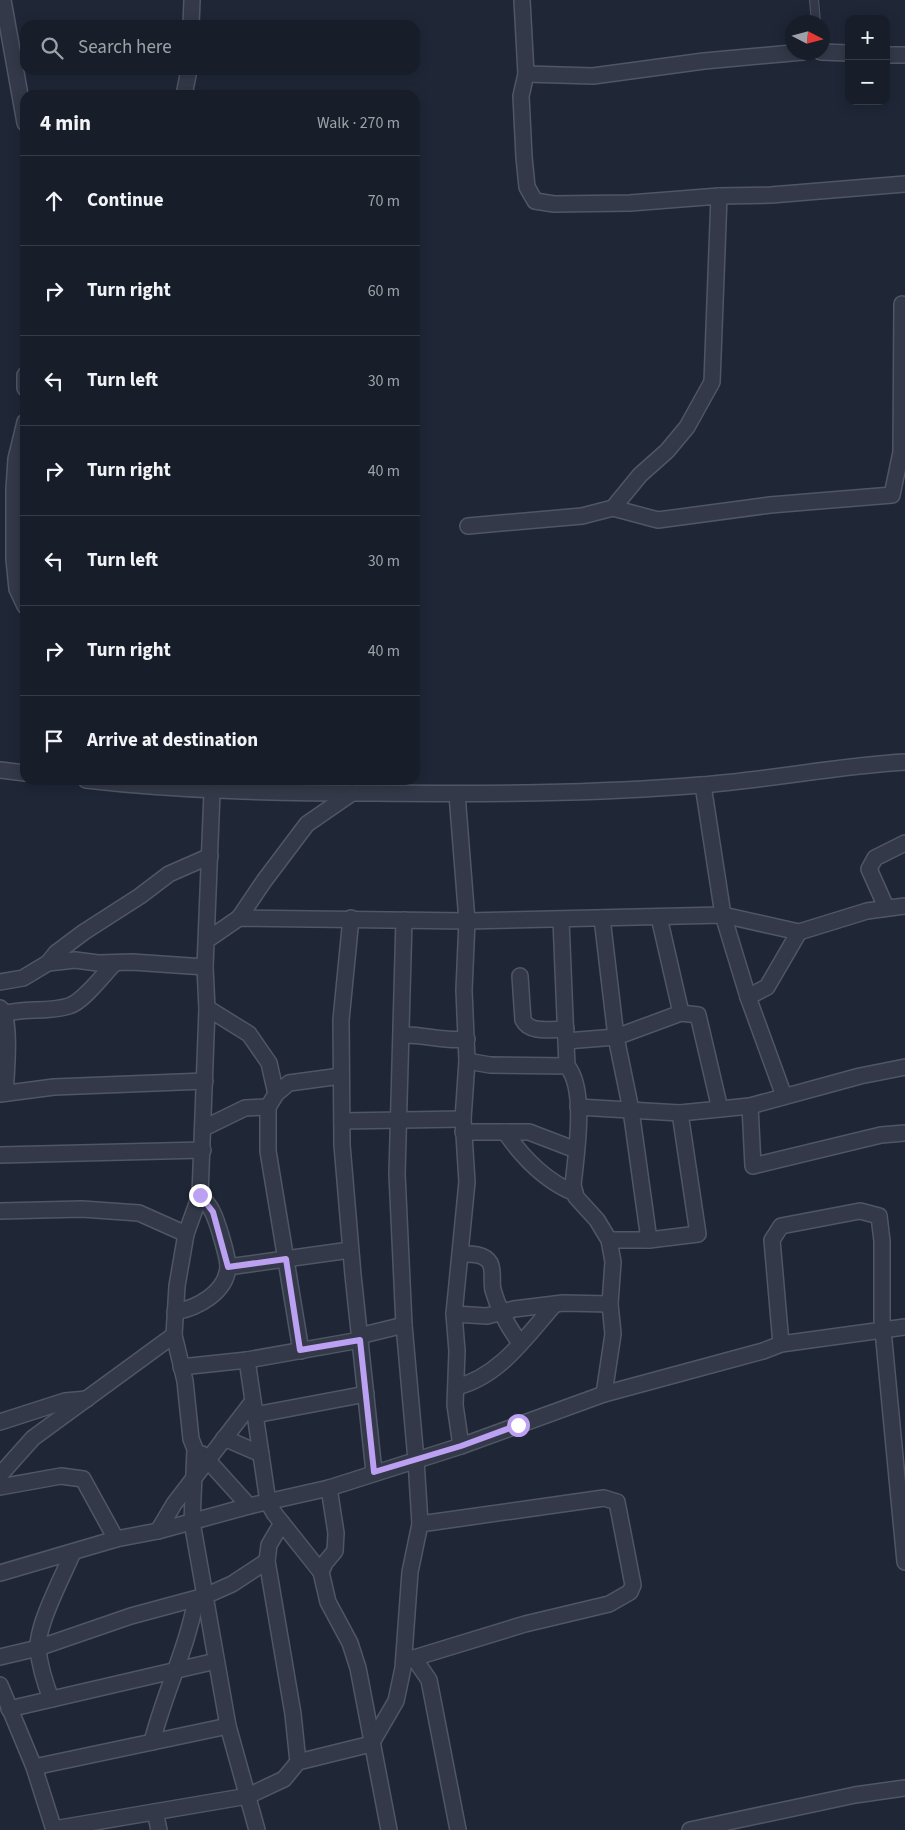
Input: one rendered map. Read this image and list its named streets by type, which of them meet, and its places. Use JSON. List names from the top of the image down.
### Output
{
  "north": "right",
  "page": {
    "map_buttons": ["+", "−"],
    "search": "Search here",
    "heading": ["4 min", "Walk · 270 m"],
    "list": [
      ["Continue", "70 m"],
      ["Turn right", "60 m"],
      ["Turn left", "30 m"],
      ["Turn right", "40 m"],
      ["Turn left", "30 m"],
      ["Turn right", "40 m"],
      "Arrive at destination"
    ]
  }
}
